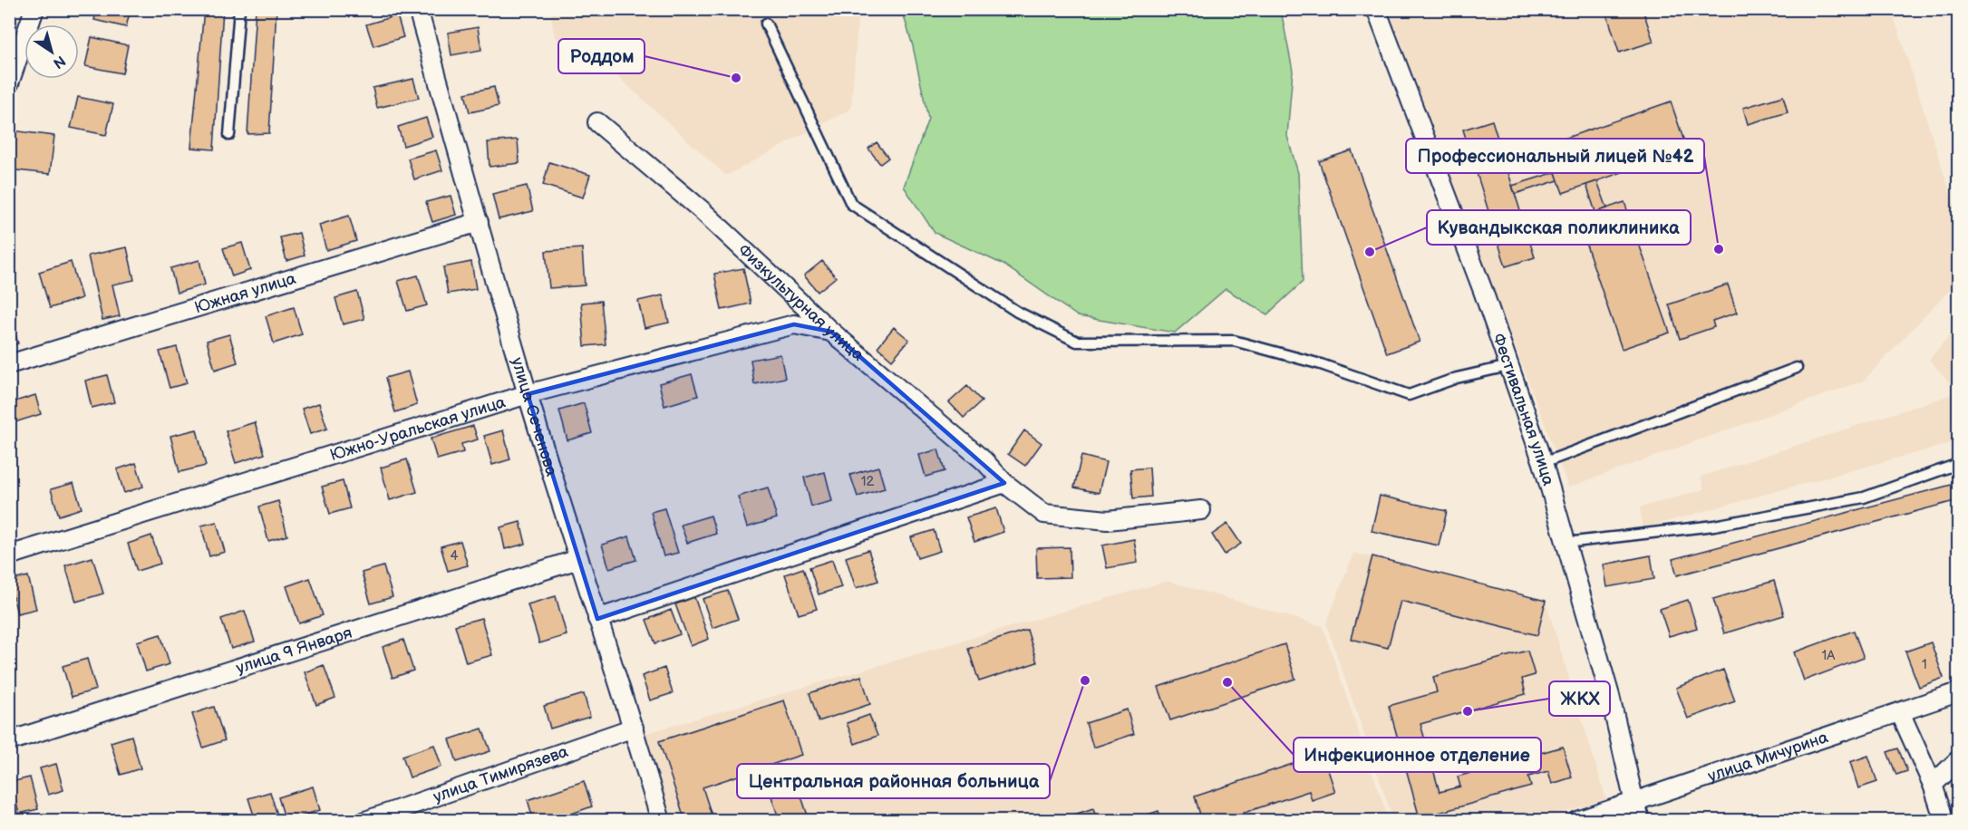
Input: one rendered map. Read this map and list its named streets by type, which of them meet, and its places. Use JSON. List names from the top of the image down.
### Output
{
  "streets": {
    "street": [
      "Южная улица",
      "Физкультурная улица",
      "Фестивальная улица",
      "улица Сеченова",
      "Южно-Уральская улица",
      "улица 9 Января",
      "улица Мичурина",
      "улица Тимирязева"
    ]
  },
  "crossings": [
    ["Южная улица", "улица Сеченова"],
    ["Физкультурная улица", "Южно-Уральская улица"],
    ["Фестивальная улица", "улица Мичурина"],
    ["улица Сеченова", "Южно-Уральская улица"],
    ["улица Сеченова", "улица 9 Января"],
    ["улица Сеченова", "улица Тимирязева"]
  ],
  "places": [
    "Роддом",
    "Профессиональный лицей №42",
    "Кувандыкская поликлиника",
    "Центральная районная больница",
    "Инфекционное отделение",
    "ЖКХ"
  ],
  "house_numbers": [
    "12",
    "4",
    "1А",
    "1"
  ],
  "north": "bottom right"
}
